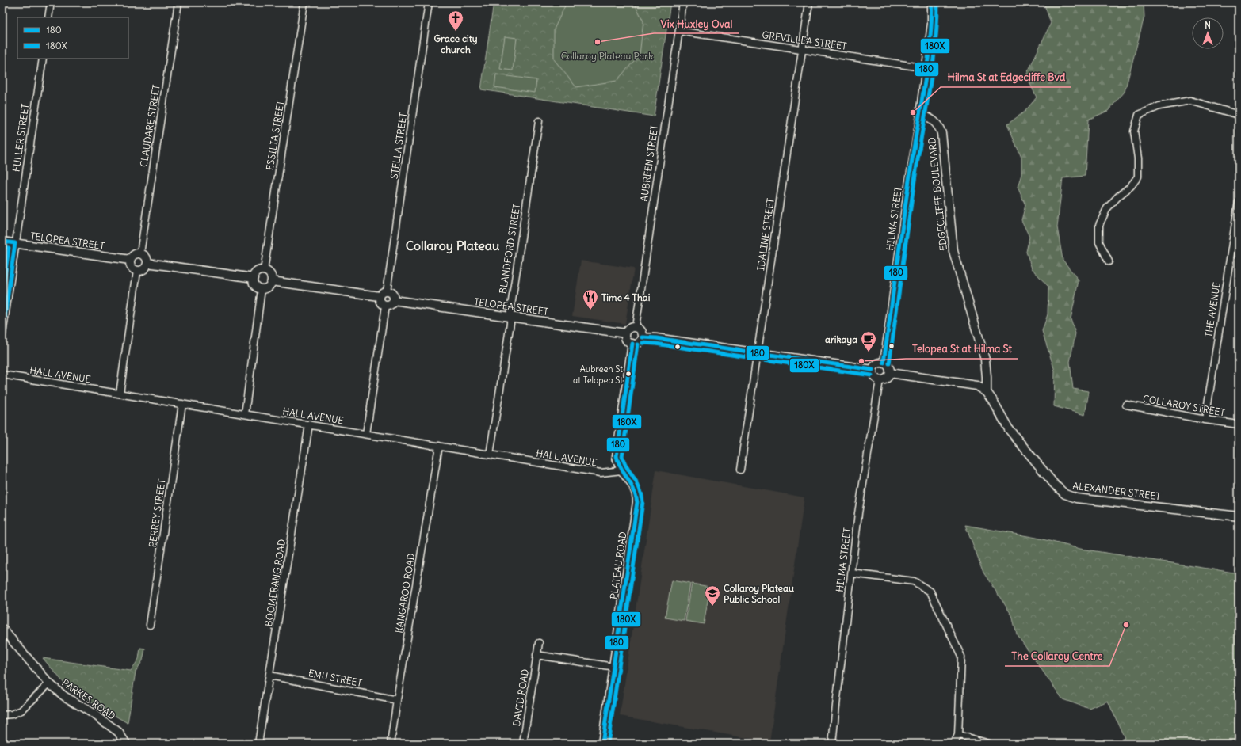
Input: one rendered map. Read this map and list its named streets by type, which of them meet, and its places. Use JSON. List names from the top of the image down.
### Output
{
  "streets": {
    "street": [
      "GREVILLEA STREET",
      "CLAUDARE STREET",
      "ESSILIA STREET",
      "FULLER STREET",
      "STELLA STREET",
      "AUBREEN STREET",
      "EDGECLIFFE BOULEVARD",
      "HILMA STREET",
      "IDALINE STREET",
      "TELOPEA STREET",
      "BLANDFORD STREET",
      "THE AVENUE",
      "HALL AVENUE",
      "COLLAROY STREET",
      "ALEXANDER STREET",
      "PERREY STREET",
      "PLATEAU ROAD",
      "BOOMERANG ROAD",
      "KANGAROO ROAD",
      "EMU STREET",
      "DAVID ROAD",
      "PARKES ROAD"
    ]
  },
  "crossings": [
    ["GREVILLEA STREET", "AUBREEN STREET"],
    ["GREVILLEA STREET", "IDALINE STREET"],
    ["CLAUDARE STREET", "TELOPEA STREET"],
    ["FULLER STREET", "TELOPEA STREET"],
    ["STELLA STREET", "TELOPEA STREET"],
    ["AUBREEN STREET", "TELOPEA STREET"],
    ["EDGECLIFFE BOULEVARD", "HILMA STREET"],
    ["EDGECLIFFE BOULEVARD", "ALEXANDER STREET"],
    ["TELOPEA STREET", "BLANDFORD STREET"],
    ["BLANDFORD STREET", "HALL AVENUE"],
    ["THE AVENUE", "COLLAROY STREET"],
    ["HALL AVENUE", "PERREY STREET"],
    ["HALL AVENUE", "PLATEAU ROAD"],
    ["HALL AVENUE", "BOOMERANG ROAD"],
    ["HALL AVENUE", "KANGAROO ROAD"],
    ["BOOMERANG ROAD", "EMU STREET"],
    ["KANGAROO ROAD", "EMU STREET"]
  ],
  "districts": ["Collaroy Plateau"],
  "parks": ["Collaroy Plateau Park"],
  "places": {
    "church": ["Grace city church"],
    "other": [
      "Vix Huxley Oval",
      "Hilma St at Edgecliffe Bvd",
      "Telopea St at Hilma St",
      "Aubreen St at Telopea St",
      "The Collaroy Centre"
    ],
    "restaurant": ["Time 4 Thai"],
    "cafe": ["arikaya"],
    "school or university": ["Collaroy Plateau Public School"]
  },
  "lines": ["transit line 180", "transit line 180X"],
  "legend": ["180", "180X"],
  "north": "top"
}
